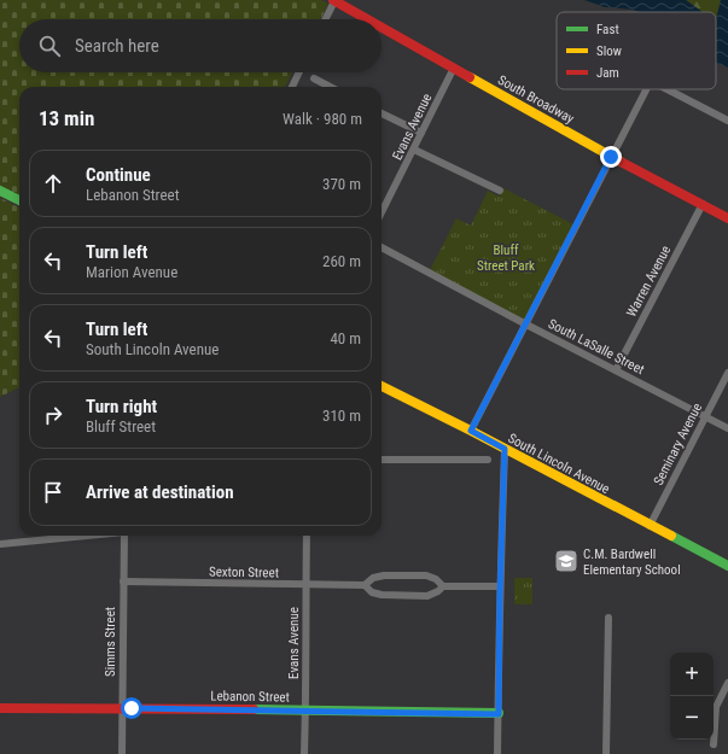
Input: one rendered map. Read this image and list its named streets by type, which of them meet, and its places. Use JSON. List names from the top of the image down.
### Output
{
  "streets": {
    "street": [
      "South Broadway",
      "Evans Avenue",
      "Warren Avenue",
      "South LaSalle Street",
      "Seminary Avenue",
      "South Lincoln Avenue",
      "Sexton Street",
      "Simms Street",
      "Lebanon Street"
    ]
  },
  "crossings": [
    ["South Broadway", "Evans Avenue"],
    ["South Broadway", "Warren Avenue"],
    ["Evans Avenue", "Sexton Street"],
    ["Evans Avenue", "Lebanon Street"],
    ["Warren Avenue", "South LaSalle Street"],
    ["South LaSalle Street", "Seminary Avenue"],
    ["Seminary Avenue", "South Lincoln Avenue"],
    ["Sexton Street", "Simms Street"],
    ["Simms Street", "Lebanon Street"]
  ],
  "parks": ["Bluff Street Park"],
  "places": {
    "school or university": ["C.M. Bardwell Elementary School"]
  },
  "legend": ["Fast", "Slow", "Jam"],
  "page": {
    "search": "Search here",
    "heading": ["13 min", "Walk · 980 m"],
    "list": [
      ["Continue", "Lebanon Street", "370 m"],
      ["Turn left", "Marion Avenue", "260 m"],
      ["Turn left", "South Lincoln Avenue", "40 m"],
      ["Turn right", "Bluff Street", "310 m"],
      "Arrive at destination"
    ],
    "map_buttons": ["+", "−"]
  }
}
